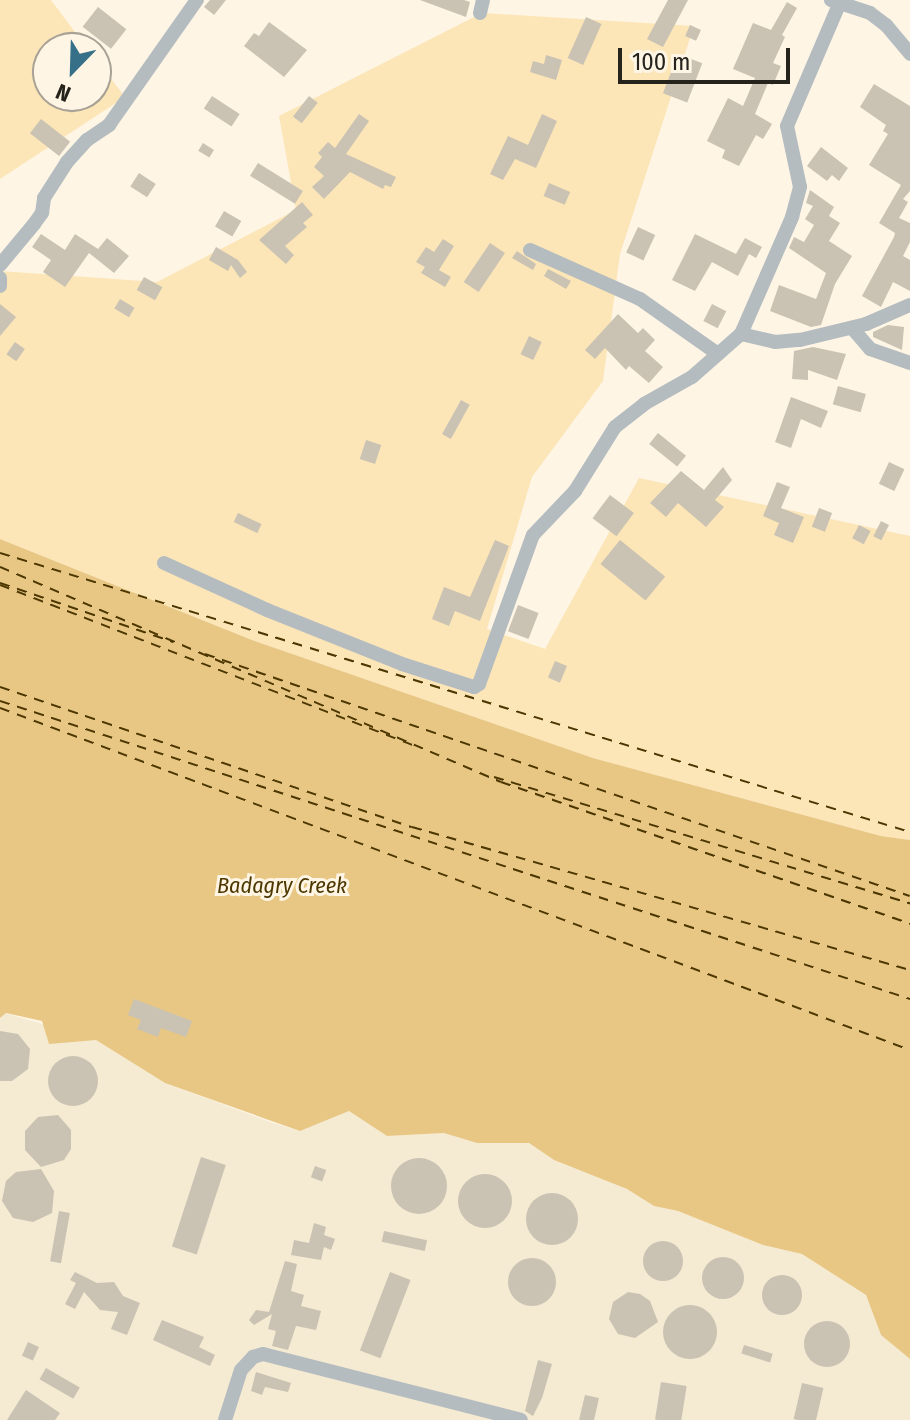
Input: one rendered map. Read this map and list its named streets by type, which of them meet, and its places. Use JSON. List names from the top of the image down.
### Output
{
  "water": ["Badagry Creek"],
  "scale_bar": "100 m",
  "north": "bottom left"
}
